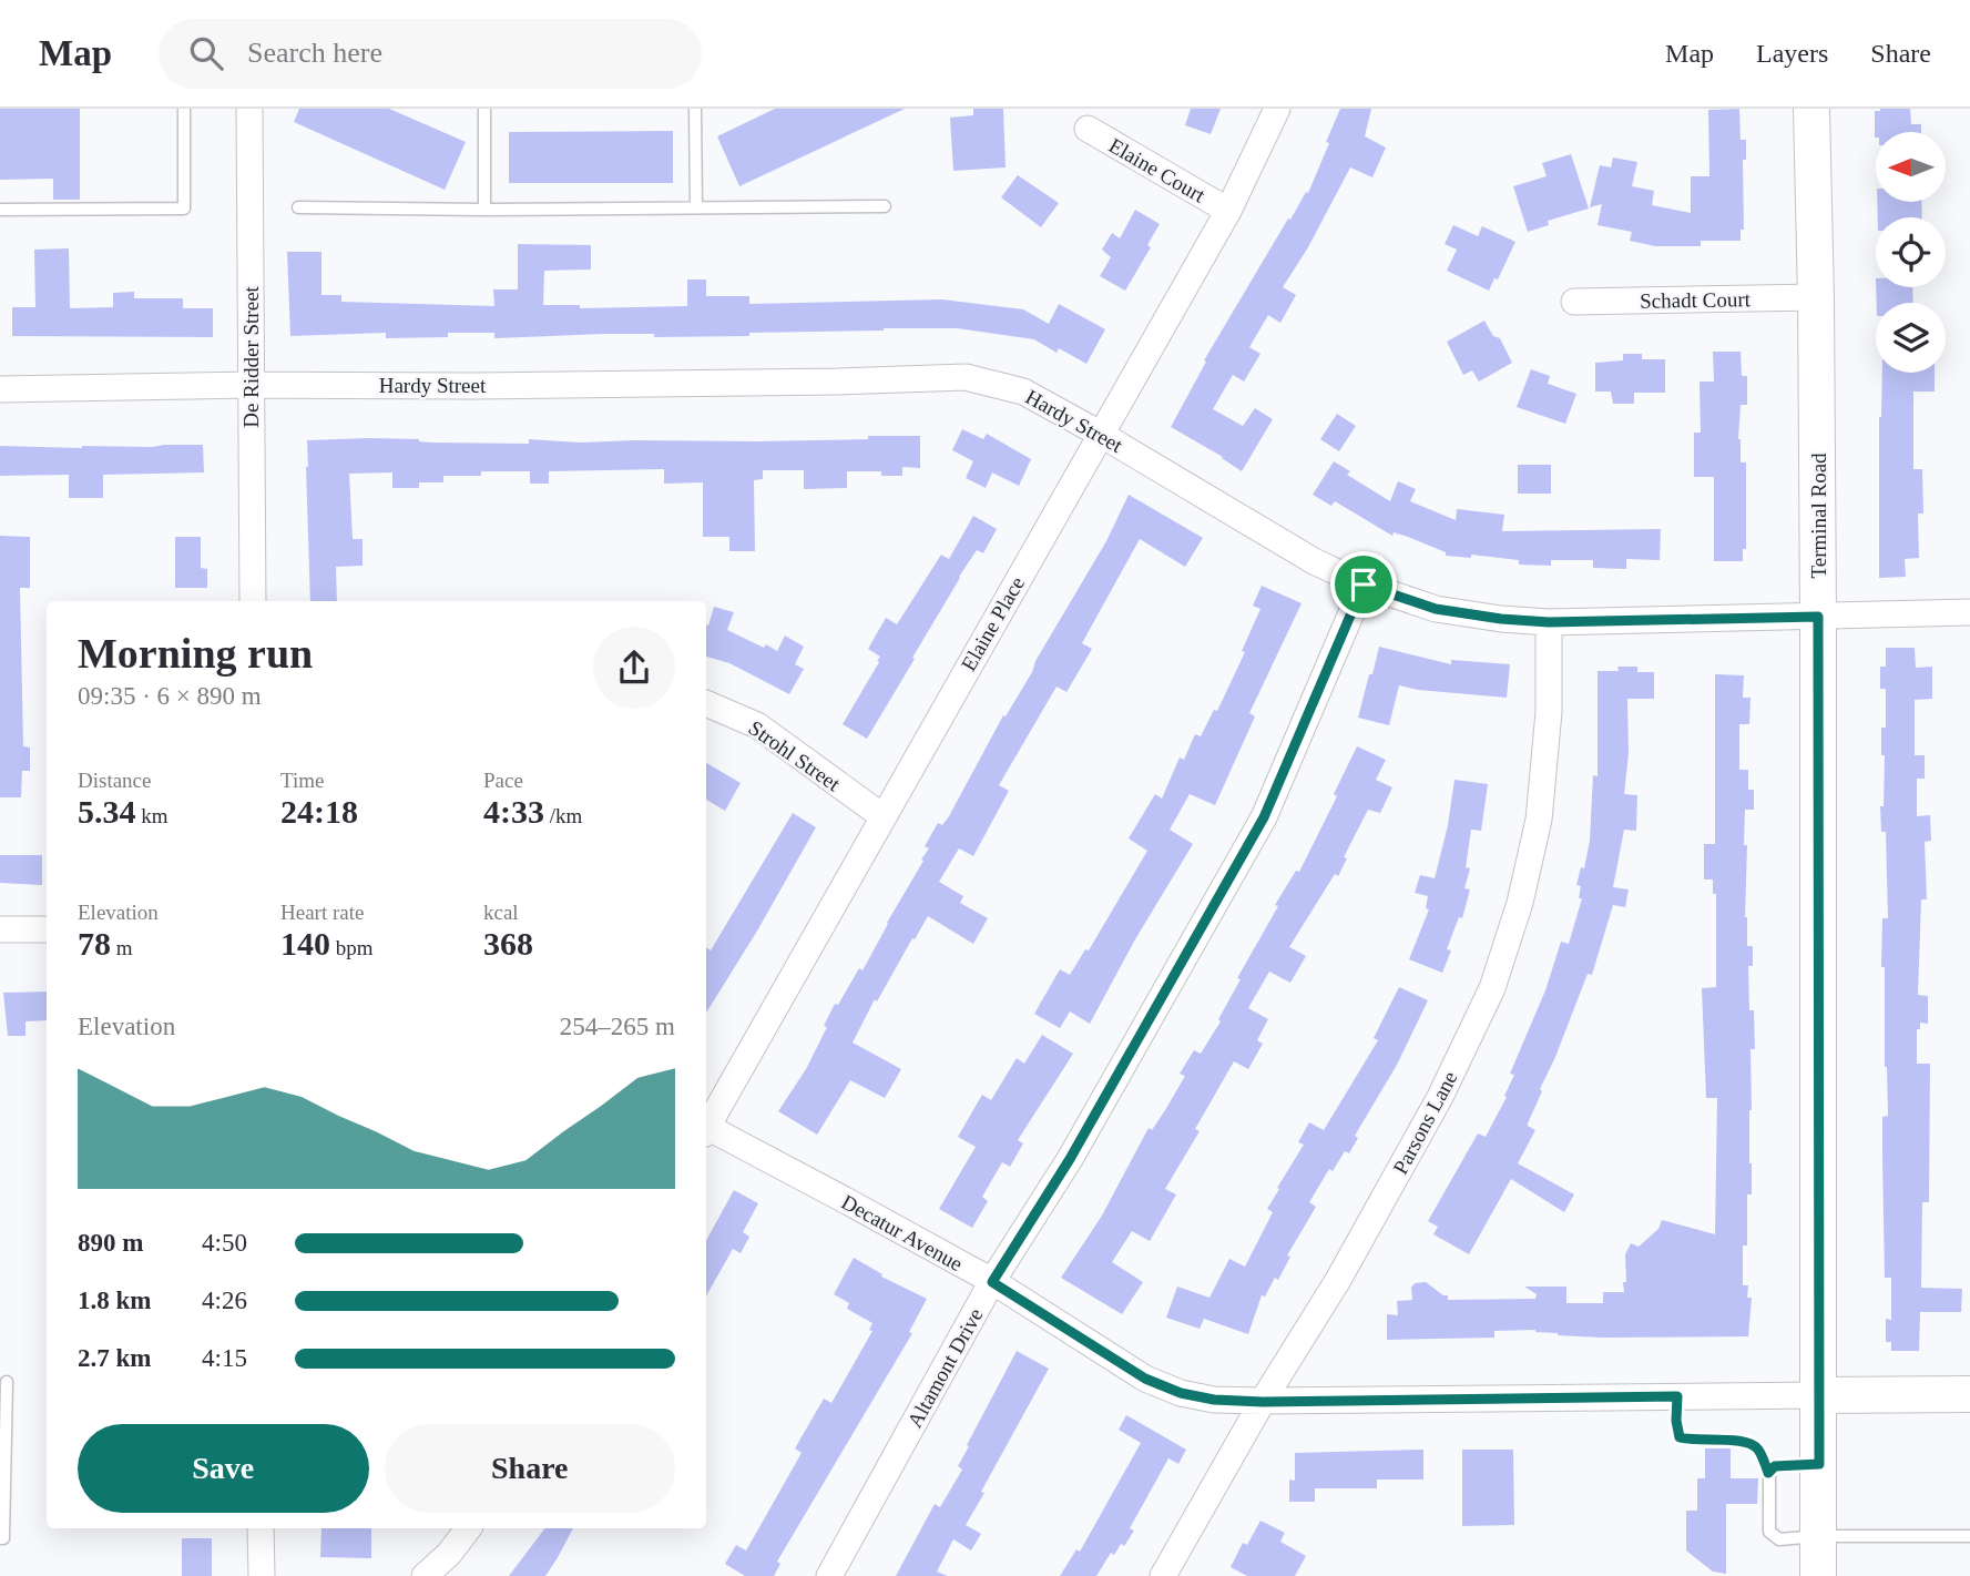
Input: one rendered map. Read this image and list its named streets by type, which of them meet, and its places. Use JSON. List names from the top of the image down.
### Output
{
  "streets": {
    "main road": ["Terminal Road", "Decatur Avenue"],
    "street": [
      "Elaine Court",
      "Schadt Court",
      "De Ridder Street",
      "Hardy Street",
      "Elaine Place",
      "Strohl Street",
      "Parsons Lane",
      "Altamont Drive"
    ]
  },
  "crossings": [
    ["Elaine Court", "Elaine Place"],
    ["Schadt Court", "Terminal Road"],
    ["De Ridder Street", "Hardy Street"],
    ["Hardy Street", "Terminal Road"],
    ["Hardy Street", "Elaine Place"],
    ["Hardy Street", "Parsons Lane"],
    ["Hardy Street", "Altamont Drive"],
    ["Terminal Road", "Decatur Avenue"],
    ["Elaine Place", "Strohl Street"],
    ["Parsons Lane", "Decatur Avenue"],
    ["Decatur Avenue", "Altamont Drive"]
  ],
  "north": "left",
  "page": {
    "header": "Map",
    "search": "Search here",
    "nav": ["Map", "Layers", "Share"],
    "heading": ["Morning run", "09:35 · 6 × 890 m"],
    "stats": [
      ["Distance", "5.34 km"],
      ["Time", "24:18"],
      ["Pace", "4:33 /km"],
      ["Elevation", "78 m"],
      ["Heart rate", "140 bpm"],
      ["kcal", "368"]
    ],
    "chart": ["Elevation", "254–265 m"],
    "list": [
      {
        "name": "890 m",
        "note": "4:50"
      },
      {
        "name": "1.8 km",
        "note": "4:26"
      },
      {
        "name": "2.7 km",
        "note": "4:15"
      }
    ],
    "buttons": ["Save", "Share"]
  }
}
